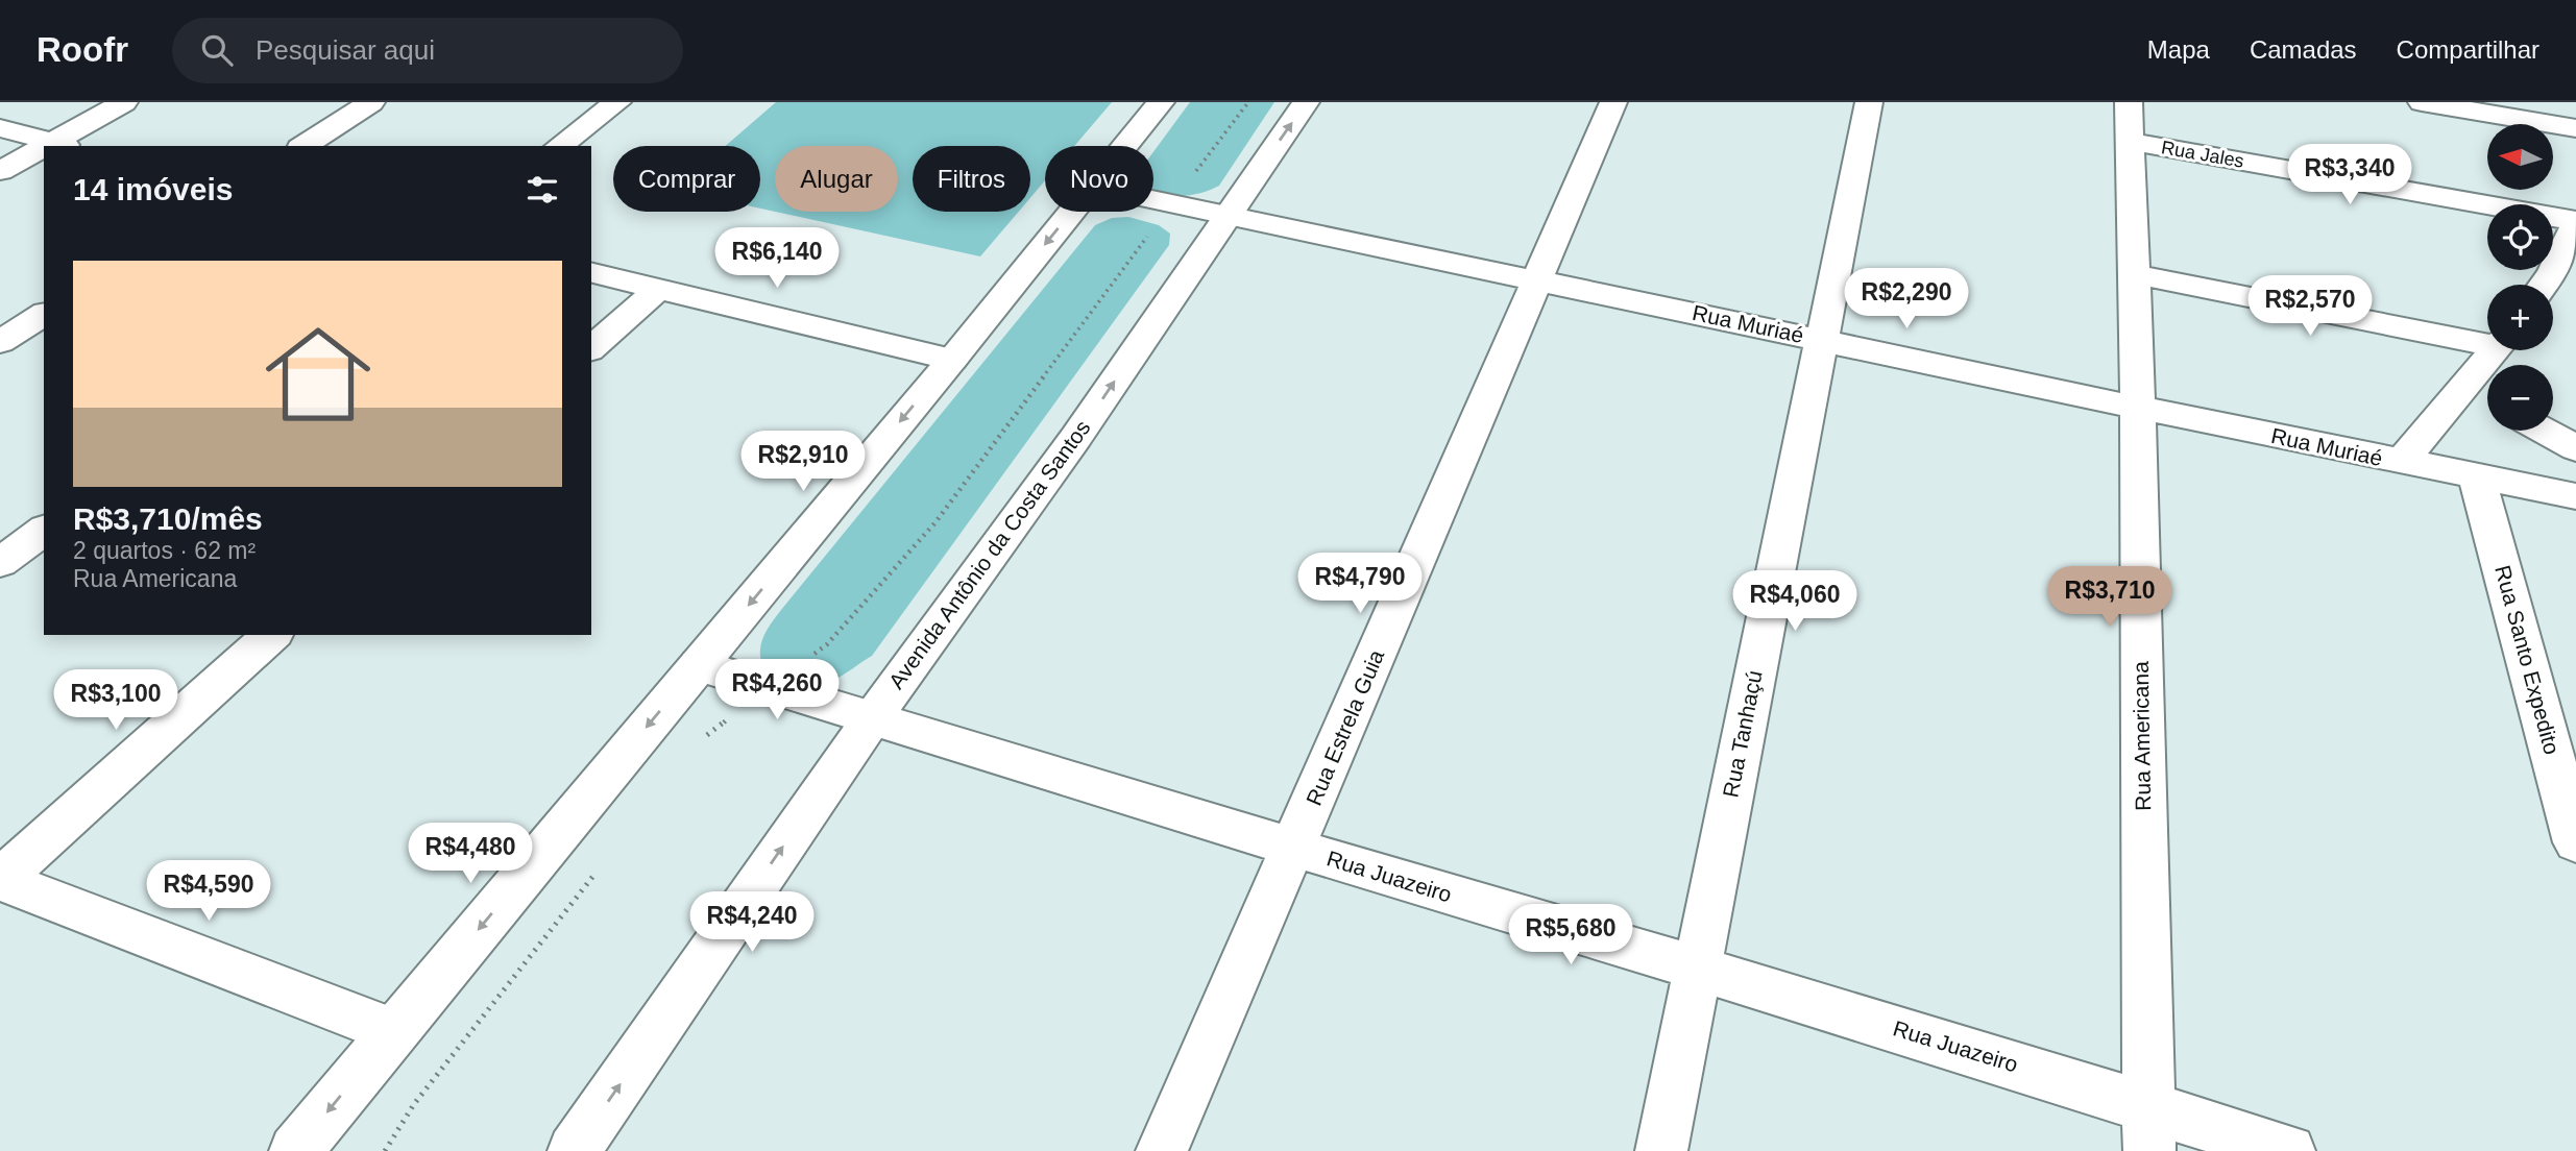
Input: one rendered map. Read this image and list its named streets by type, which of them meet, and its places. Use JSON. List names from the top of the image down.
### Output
{
  "streets": {
    "street": [
      "Rua Jales",
      "Rua Muriaé",
      "Avenida Antônio da Costa Santos",
      "Rua Santo Expedito",
      "Rua Estrela Guia",
      "Rua Tanhaçú",
      "Rua Americana",
      "Rua Juazeiro"
    ]
  },
  "crossings": [
    ["Rua Jales", "Rua Americana"],
    ["Rua Muriaé", "Avenida Antônio da Costa Santos"],
    ["Rua Muriaé", "Rua Santo Expedito"],
    ["Rua Muriaé", "Rua Estrela Guia"],
    ["Rua Muriaé", "Rua Tanhaçú"],
    ["Rua Muriaé", "Rua Americana"],
    ["Avenida Antônio da Costa Santos", "Rua Juazeiro"],
    ["Rua Estrela Guia", "Rua Juazeiro"],
    ["Rua Tanhaçú", "Rua Juazeiro"],
    ["Rua Americana", "Rua Juazeiro"]
  ],
  "north": "left",
  "page": {
    "header": "Roofr",
    "search": "Pesquisar aqui",
    "nav": ["Mapa", "Camadas", "Compartilhar"],
    "map_buttons": ["+", "−"],
    "price": [
      "R$3,340",
      "R$6,140",
      "R$2,290",
      "R$2,570",
      "R$2,910",
      "R$4,790",
      "R$3,710",
      "R$4,060",
      "R$4,260",
      "R$3,100",
      "R$4,480",
      "R$4,590",
      "R$4,240",
      "R$5,680"
    ],
    "chip": [
      "Comprar",
      "Alugar",
      "Filtros",
      "Novo"
    ],
    "heading": "14 imóveis",
    "list": [
      {
        "name": "R$3,710/mês",
        "note": "2 quartos · 62 m² · Rua Americana"
      }
    ]
  }
}
